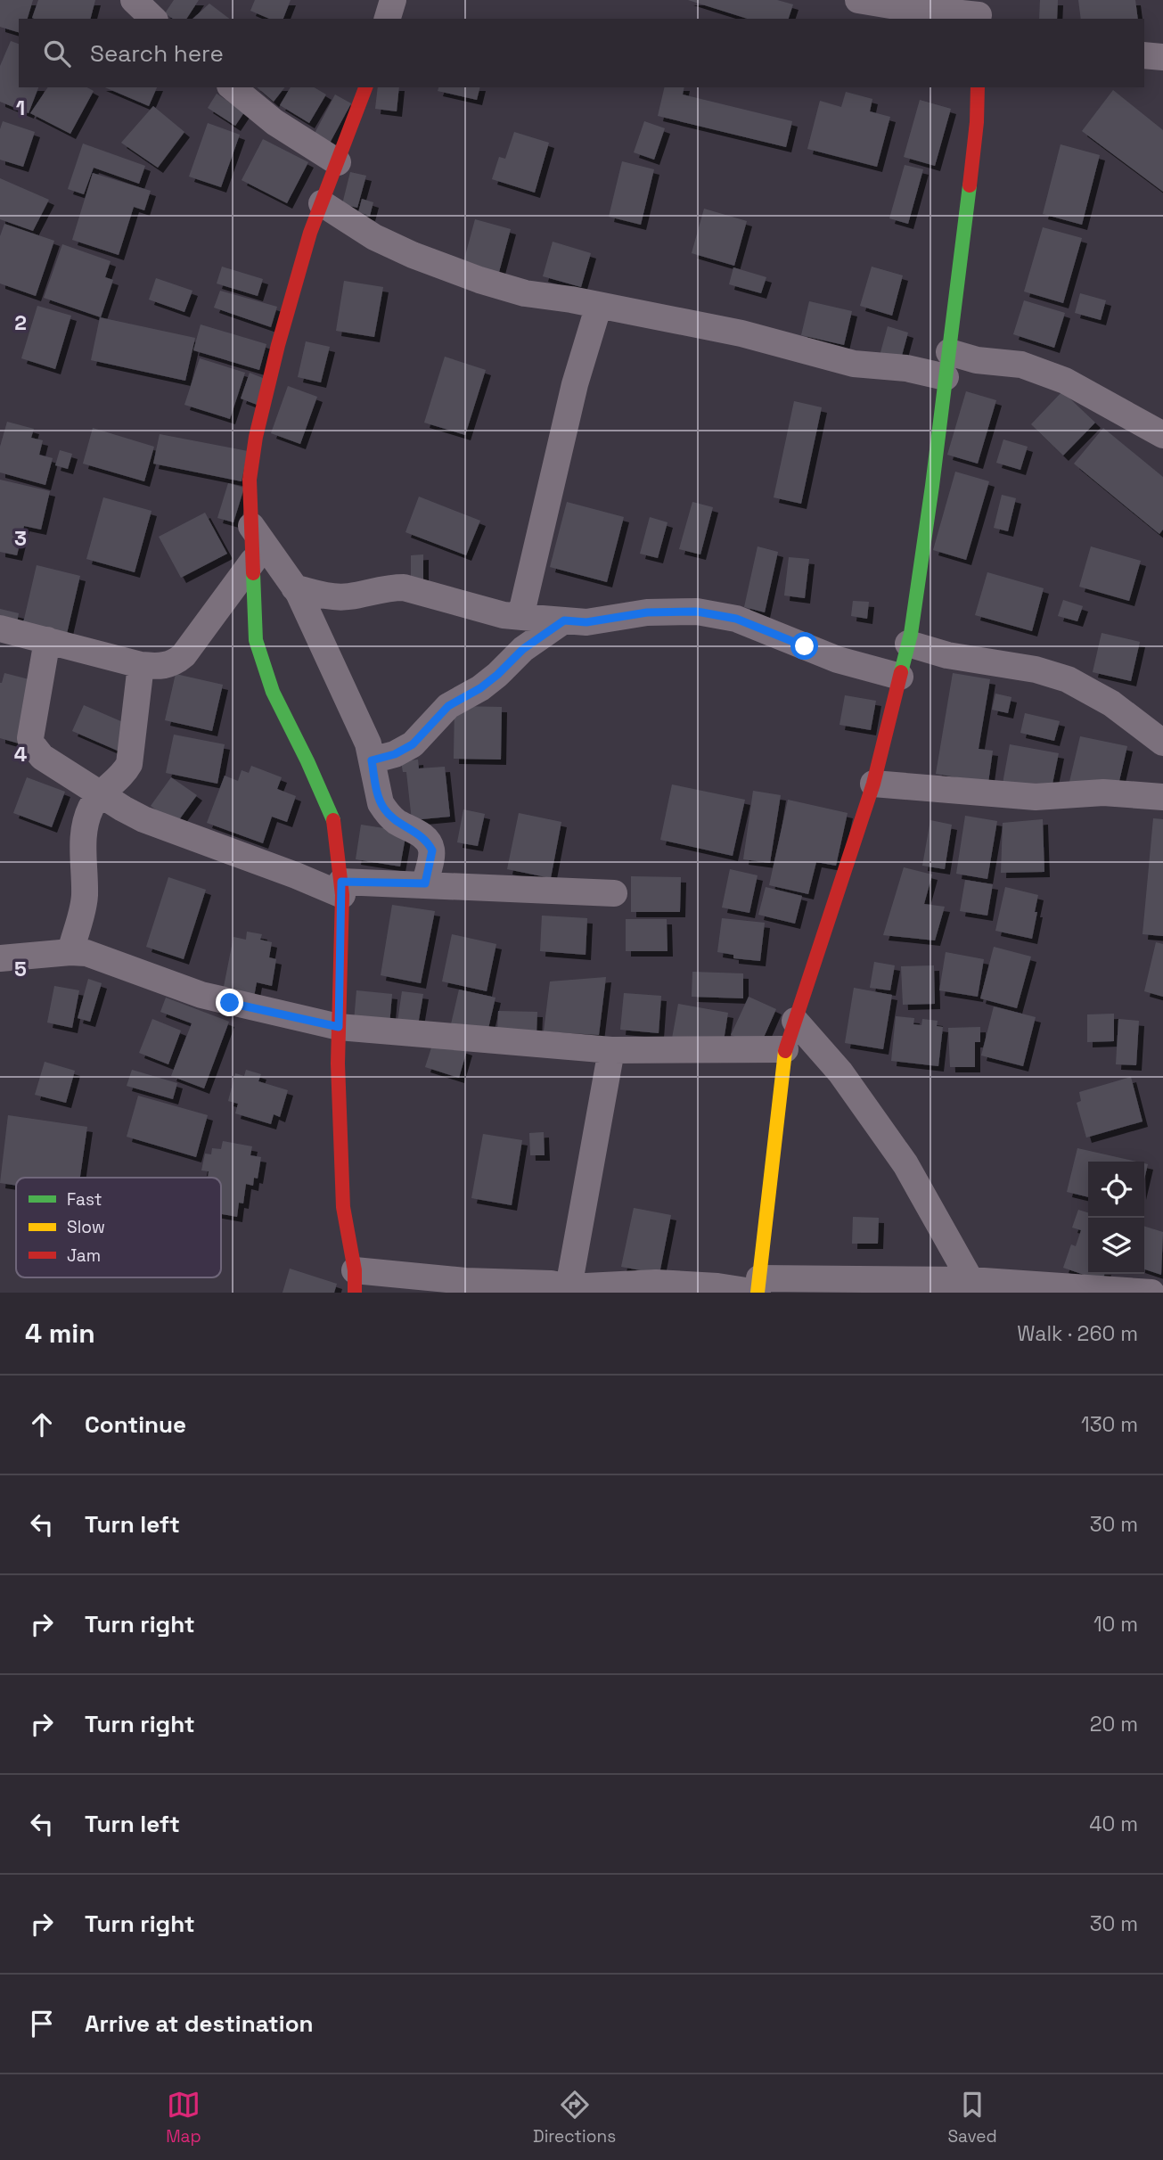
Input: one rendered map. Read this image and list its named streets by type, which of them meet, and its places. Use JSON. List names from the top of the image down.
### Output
{
  "legend": ["Fast", "Slow", "Jam"],
  "page": {
    "search": "Search here",
    "heading": ["4 min", "Walk · 260 m"],
    "list": [
      ["Continue", "130 m"],
      ["Turn left", "30 m"],
      ["Turn right", "10 m"],
      ["Turn right", "20 m"],
      ["Turn left", "40 m"],
      ["Turn right", "30 m"],
      "Arrive at destination"
    ],
    "nav": ["Map", "Directions", "Saved"]
  },
  "grid": {
    "rows": [
      "1",
      "2",
      "3",
      "4",
      "5"
    ]
  }
}
